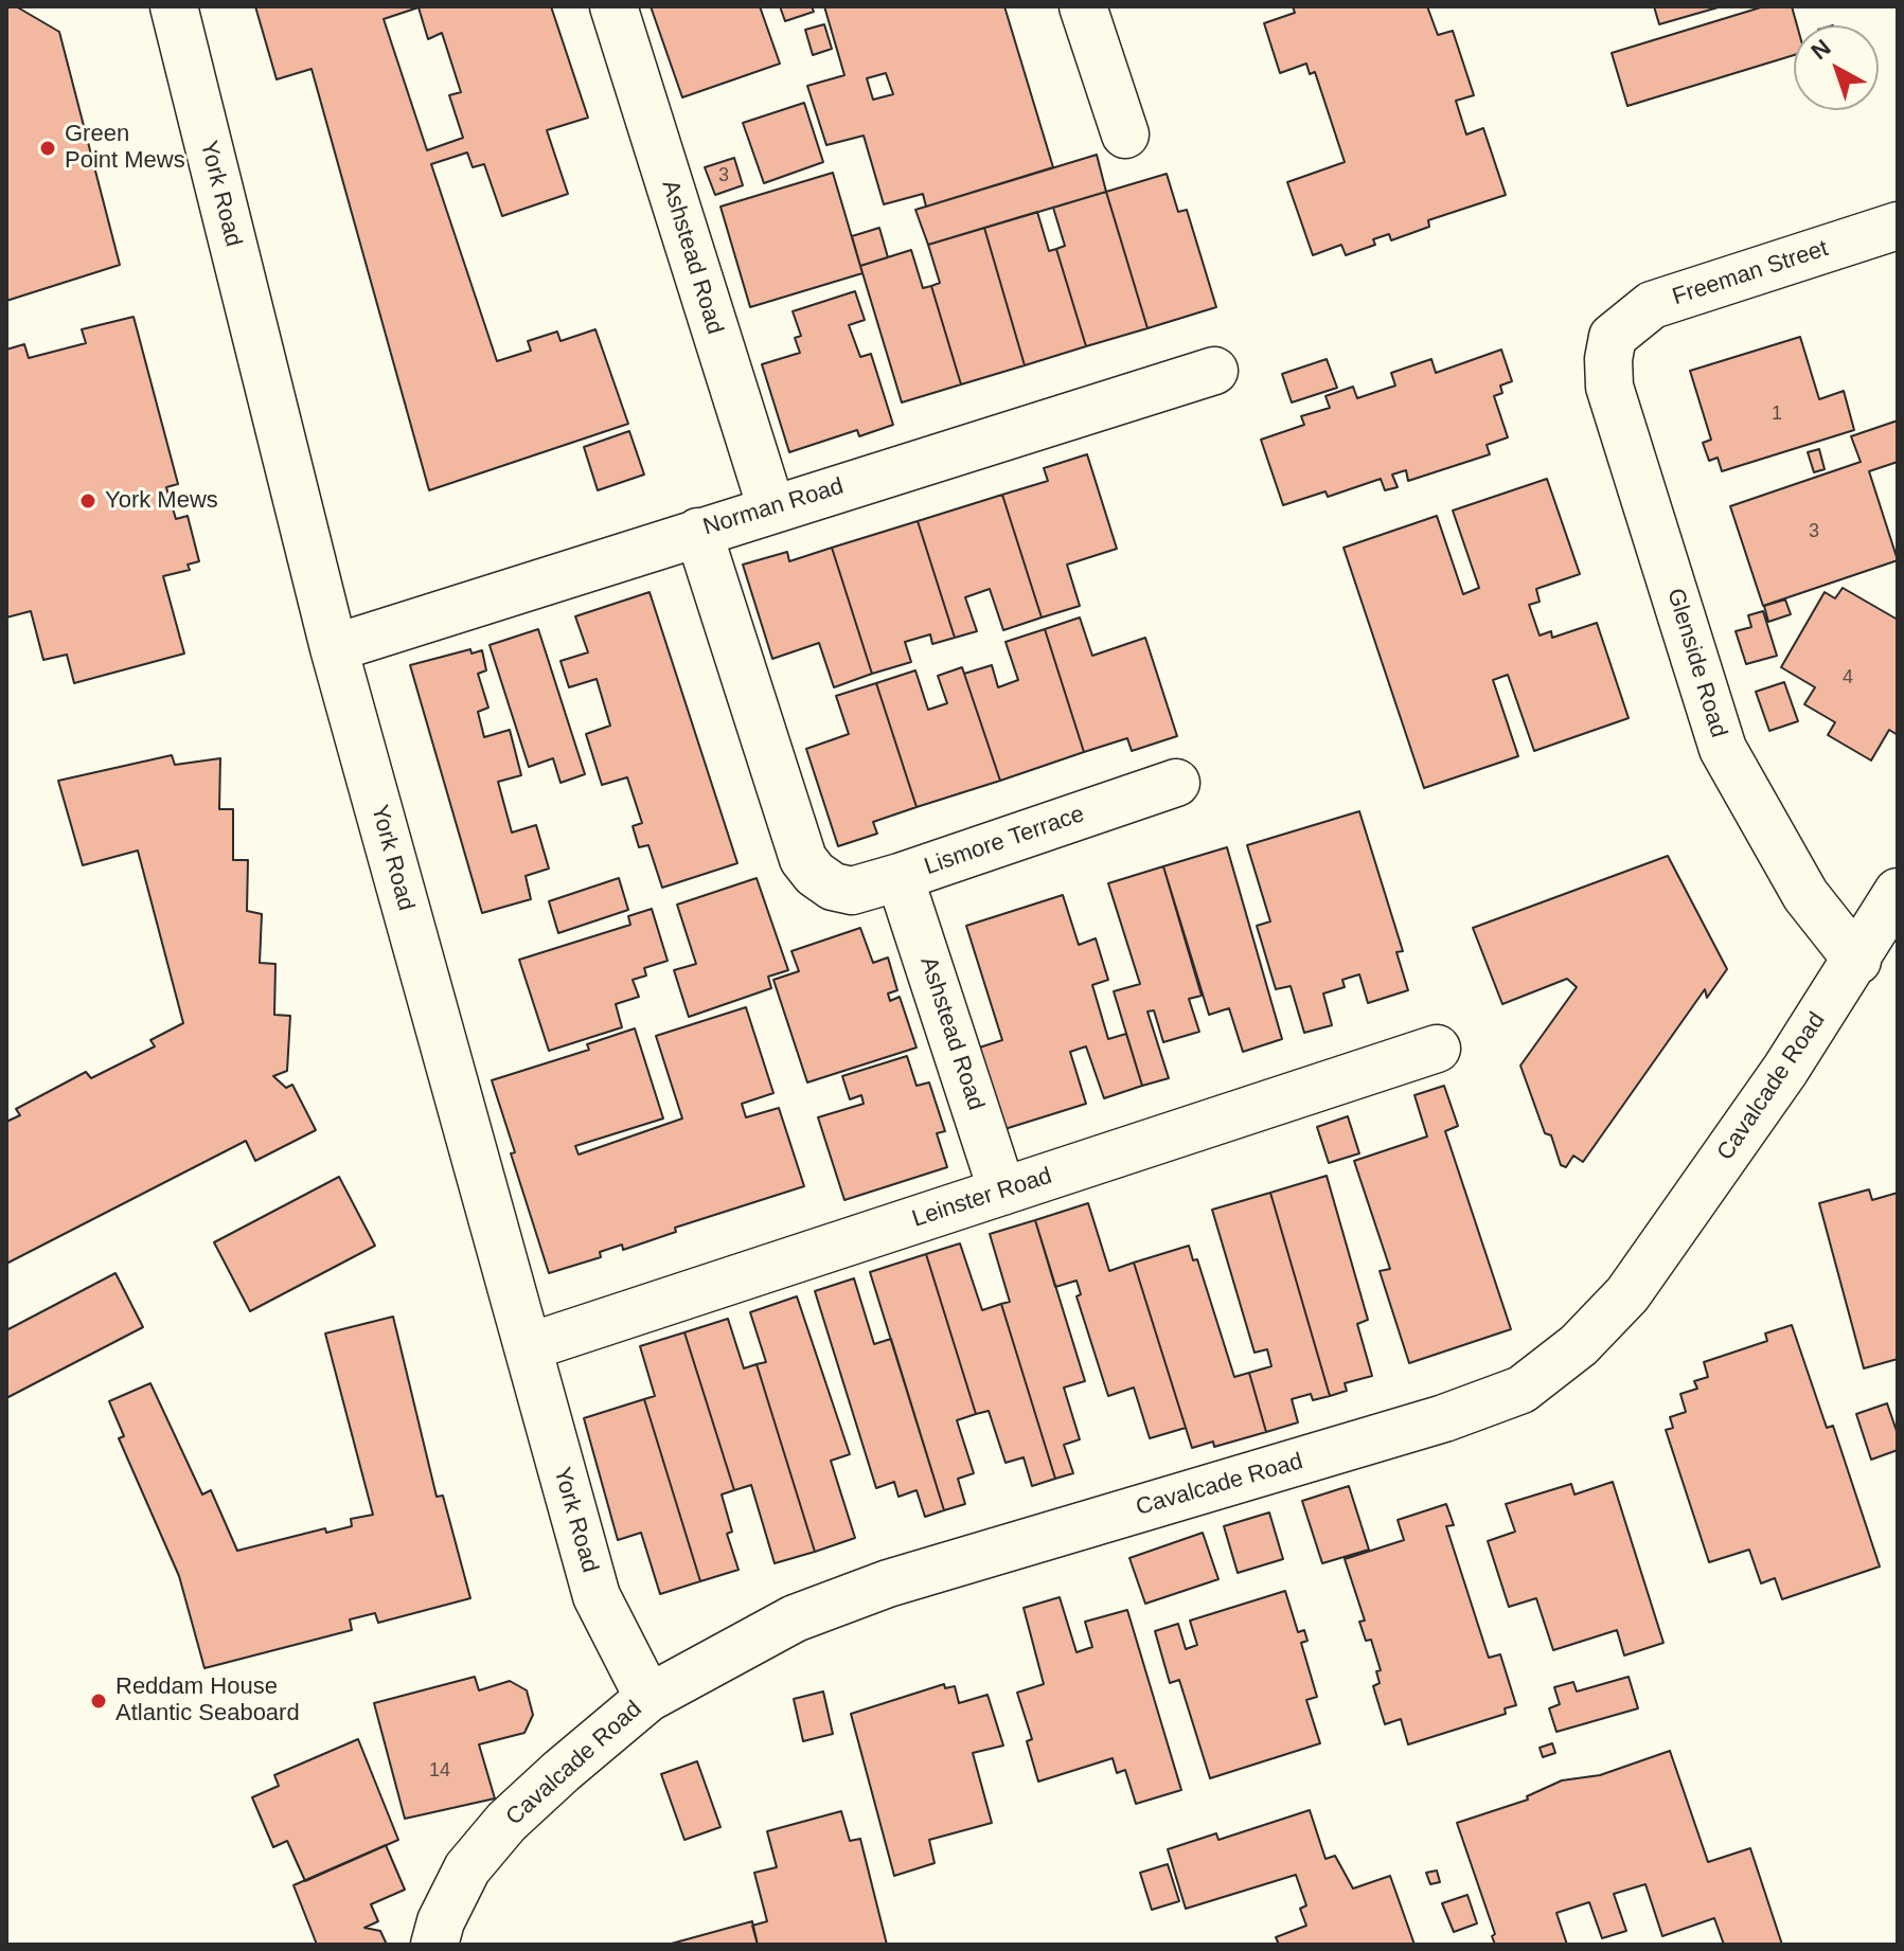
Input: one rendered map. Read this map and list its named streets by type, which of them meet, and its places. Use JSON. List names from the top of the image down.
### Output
{
  "streets": {
    "street": [
      "York Road",
      "Ashstead Road",
      "Freeman Street",
      "Norman Road",
      "Glenside Road",
      "Lismore Terrace",
      "Cavalcade Road",
      "Leinster Road"
    ]
  },
  "crossings": [
    ["York Road", "Norman Road"],
    ["York Road", "Cavalcade Road"],
    ["York Road", "Leinster Road"],
    ["Ashstead Road", "Norman Road"],
    ["Ashstead Road", "Lismore Terrace"],
    ["Ashstead Road", "Leinster Road"],
    ["Freeman Street", "Glenside Road"],
    ["Norman Road", "Lismore Terrace"],
    ["Glenside Road", "Cavalcade Road"]
  ],
  "places": ["Green Point Mews", "York Mews", "Reddam House Atlantic Seaboard"],
  "house_numbers": [
    "3",
    "1",
    "3",
    "4",
    "14"
  ],
  "north": "top left"
}
